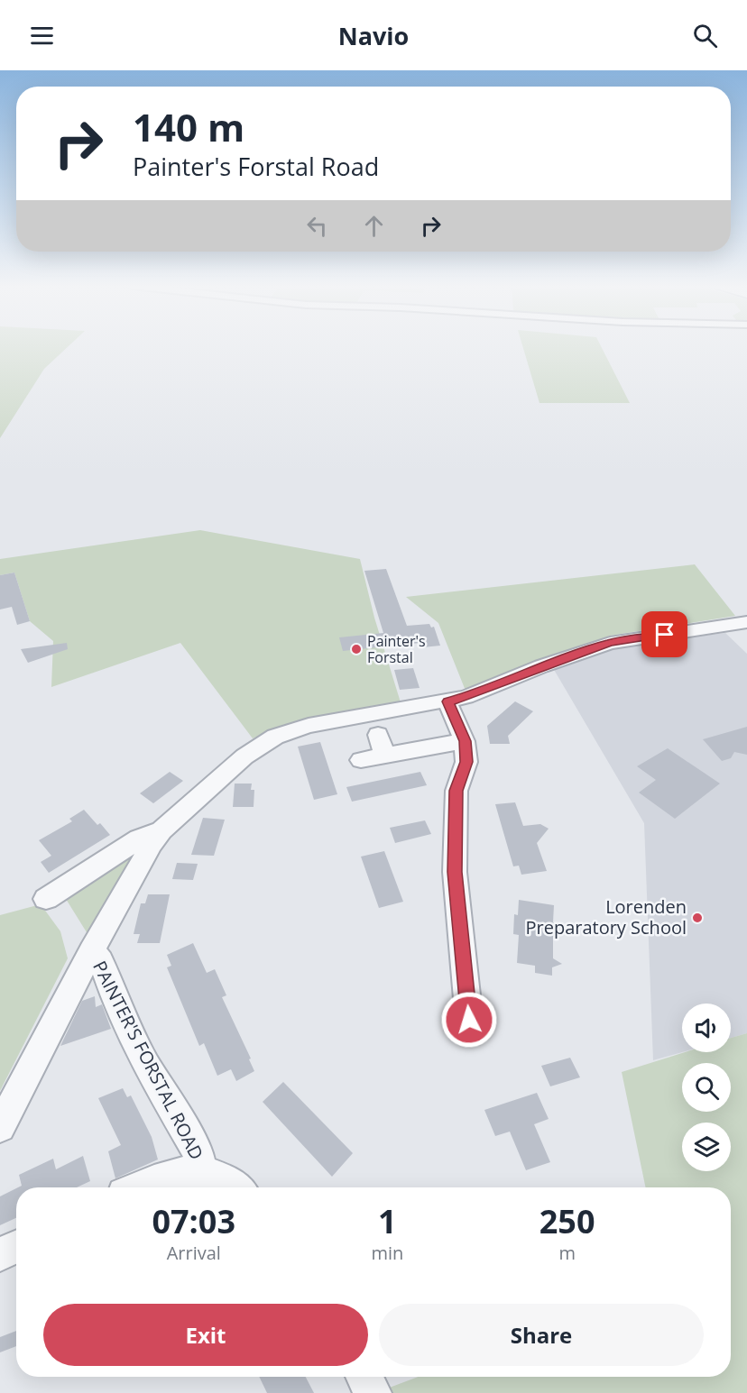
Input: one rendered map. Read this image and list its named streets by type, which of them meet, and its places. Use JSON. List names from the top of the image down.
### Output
{
  "streets": {
    "street": ["PAINTER'S FORSTAL ROAD"]
  },
  "places": ["Painter's Forstal", "Lorenden Preparatory School"],
  "page": {
    "header": "Navio",
    "turn": ["140 m", "Painter's Forstal Road"],
    "eta": [
      "07:03",
      "Arrival",
      "1",
      "min",
      "250",
      "m"
    ],
    "buttons": ["Exit", "Share"]
  }
}
